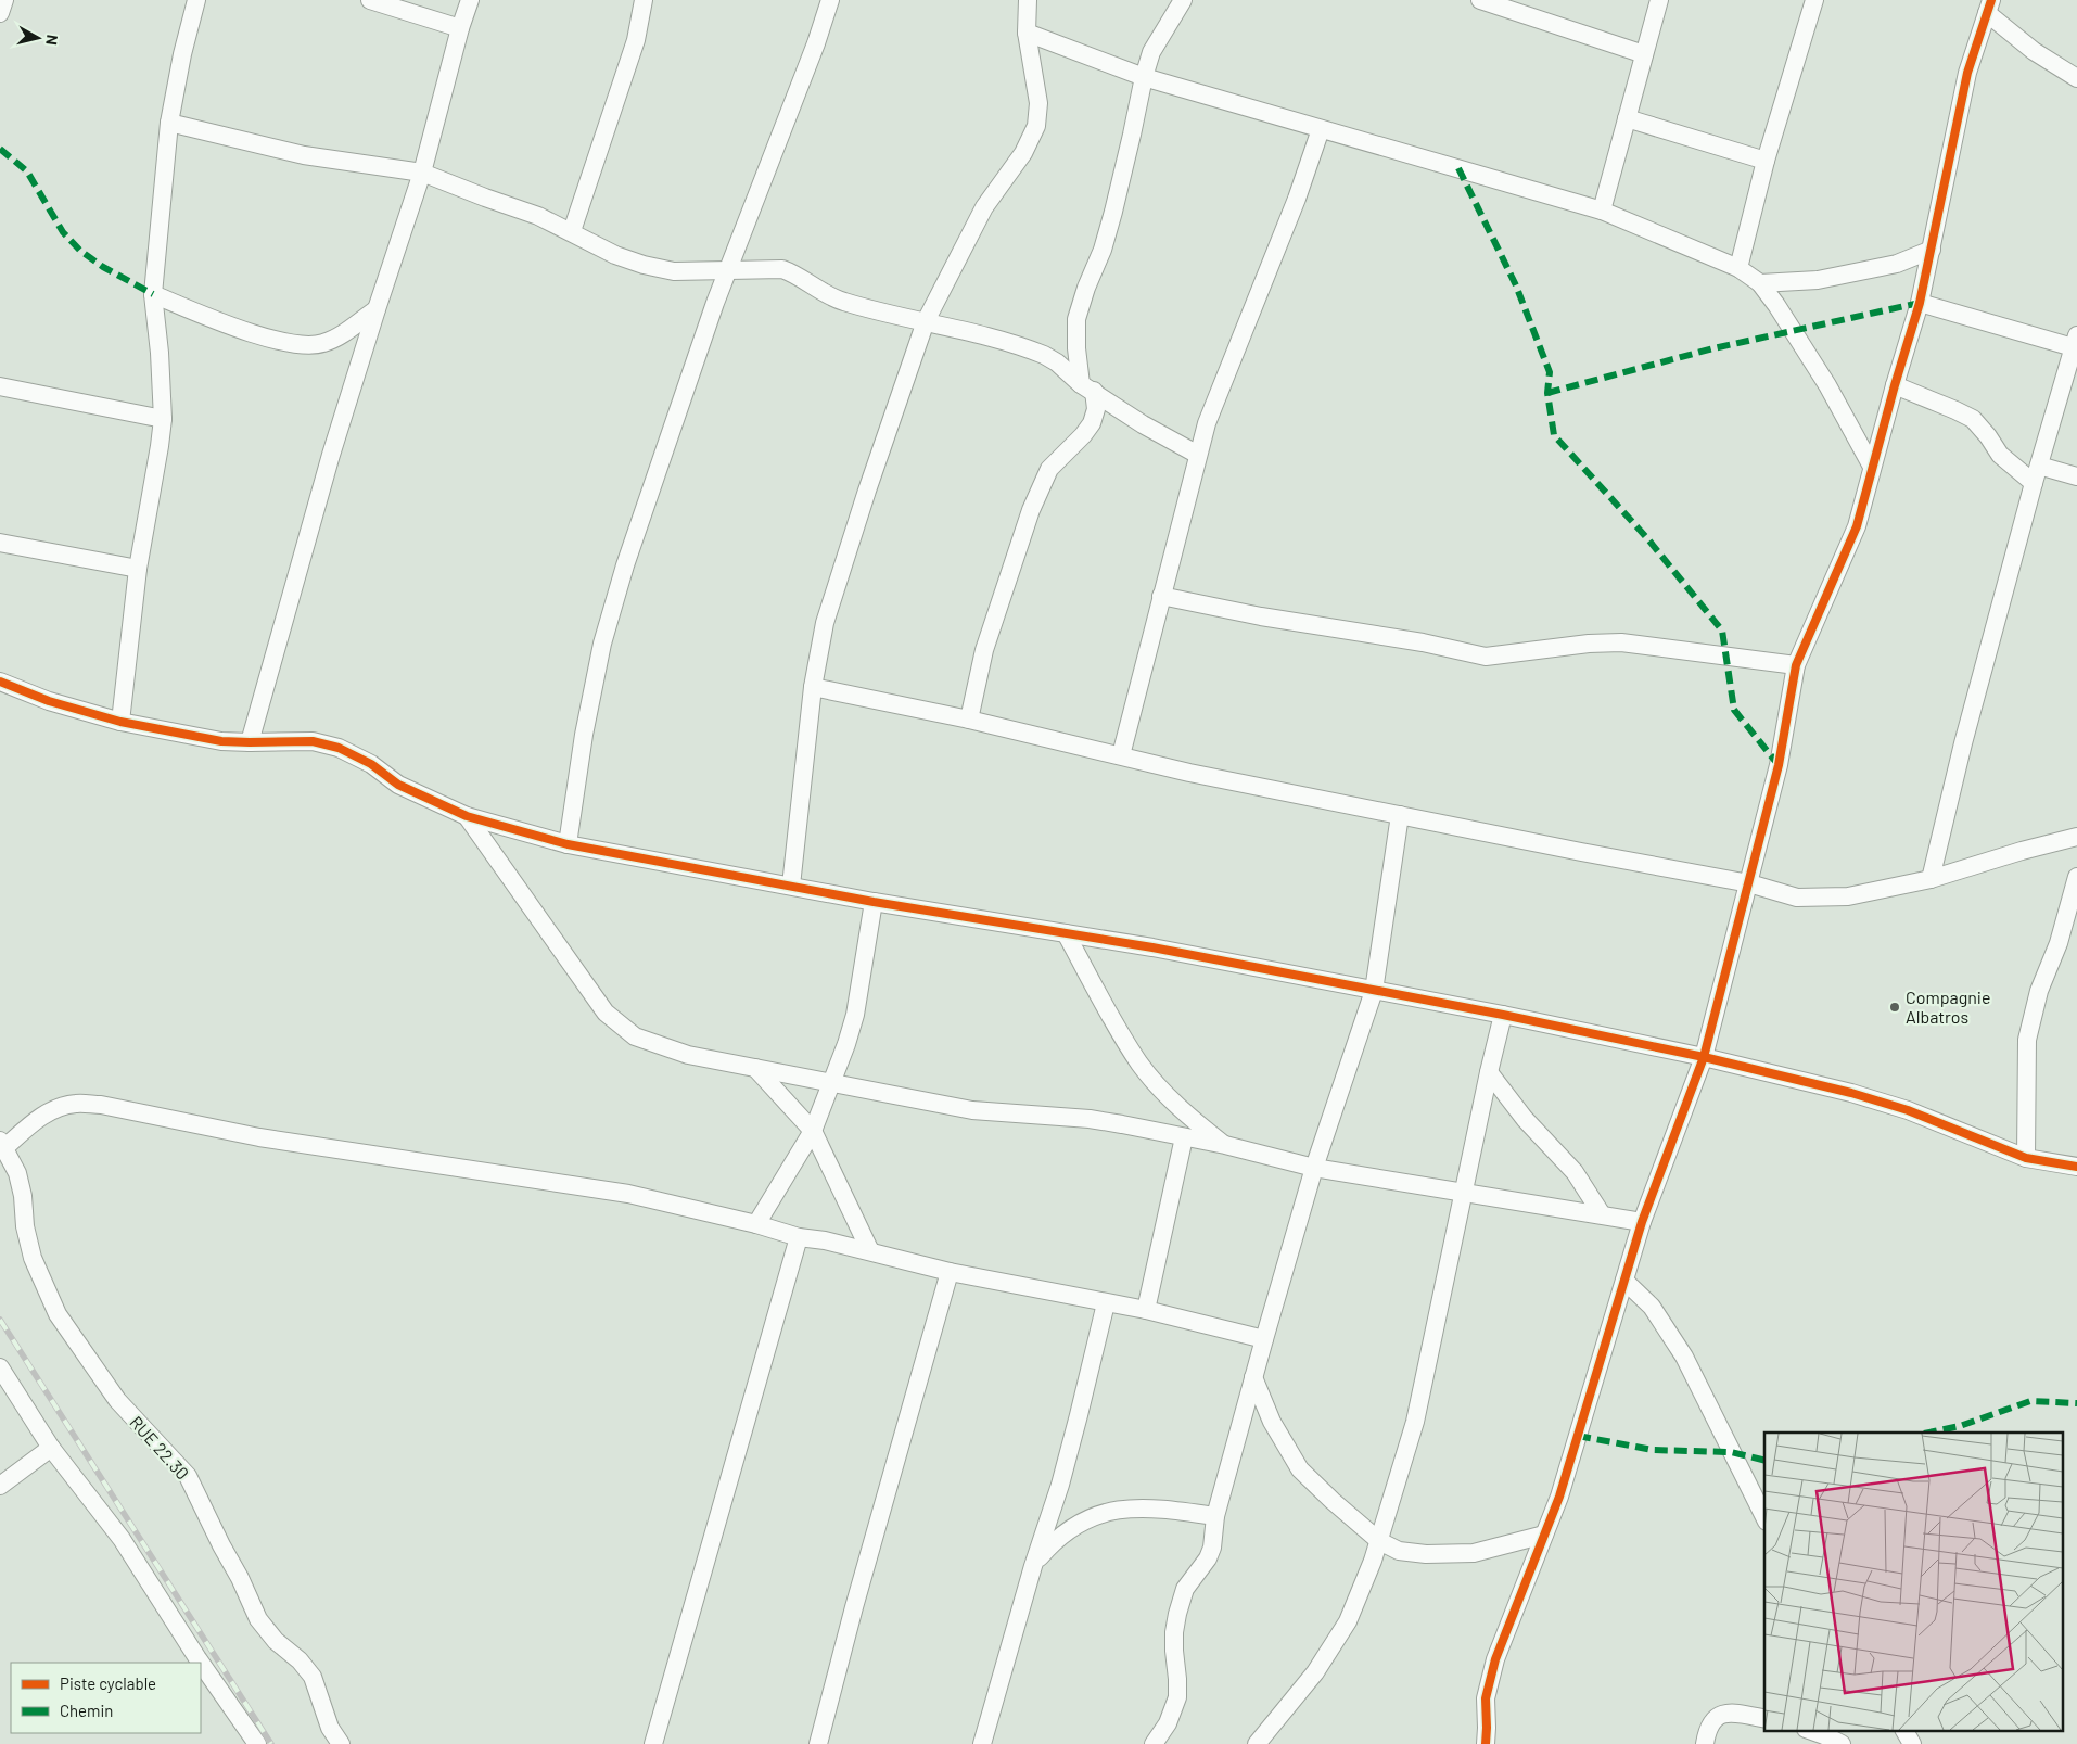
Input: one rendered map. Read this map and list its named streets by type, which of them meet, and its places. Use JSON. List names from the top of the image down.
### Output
{
  "streets": {
    "street": ["RUE 22.30"]
  },
  "places": ["Compagnie Albatros"],
  "legend": ["Piste cyclable", "Chemin"],
  "north": "right"
}
